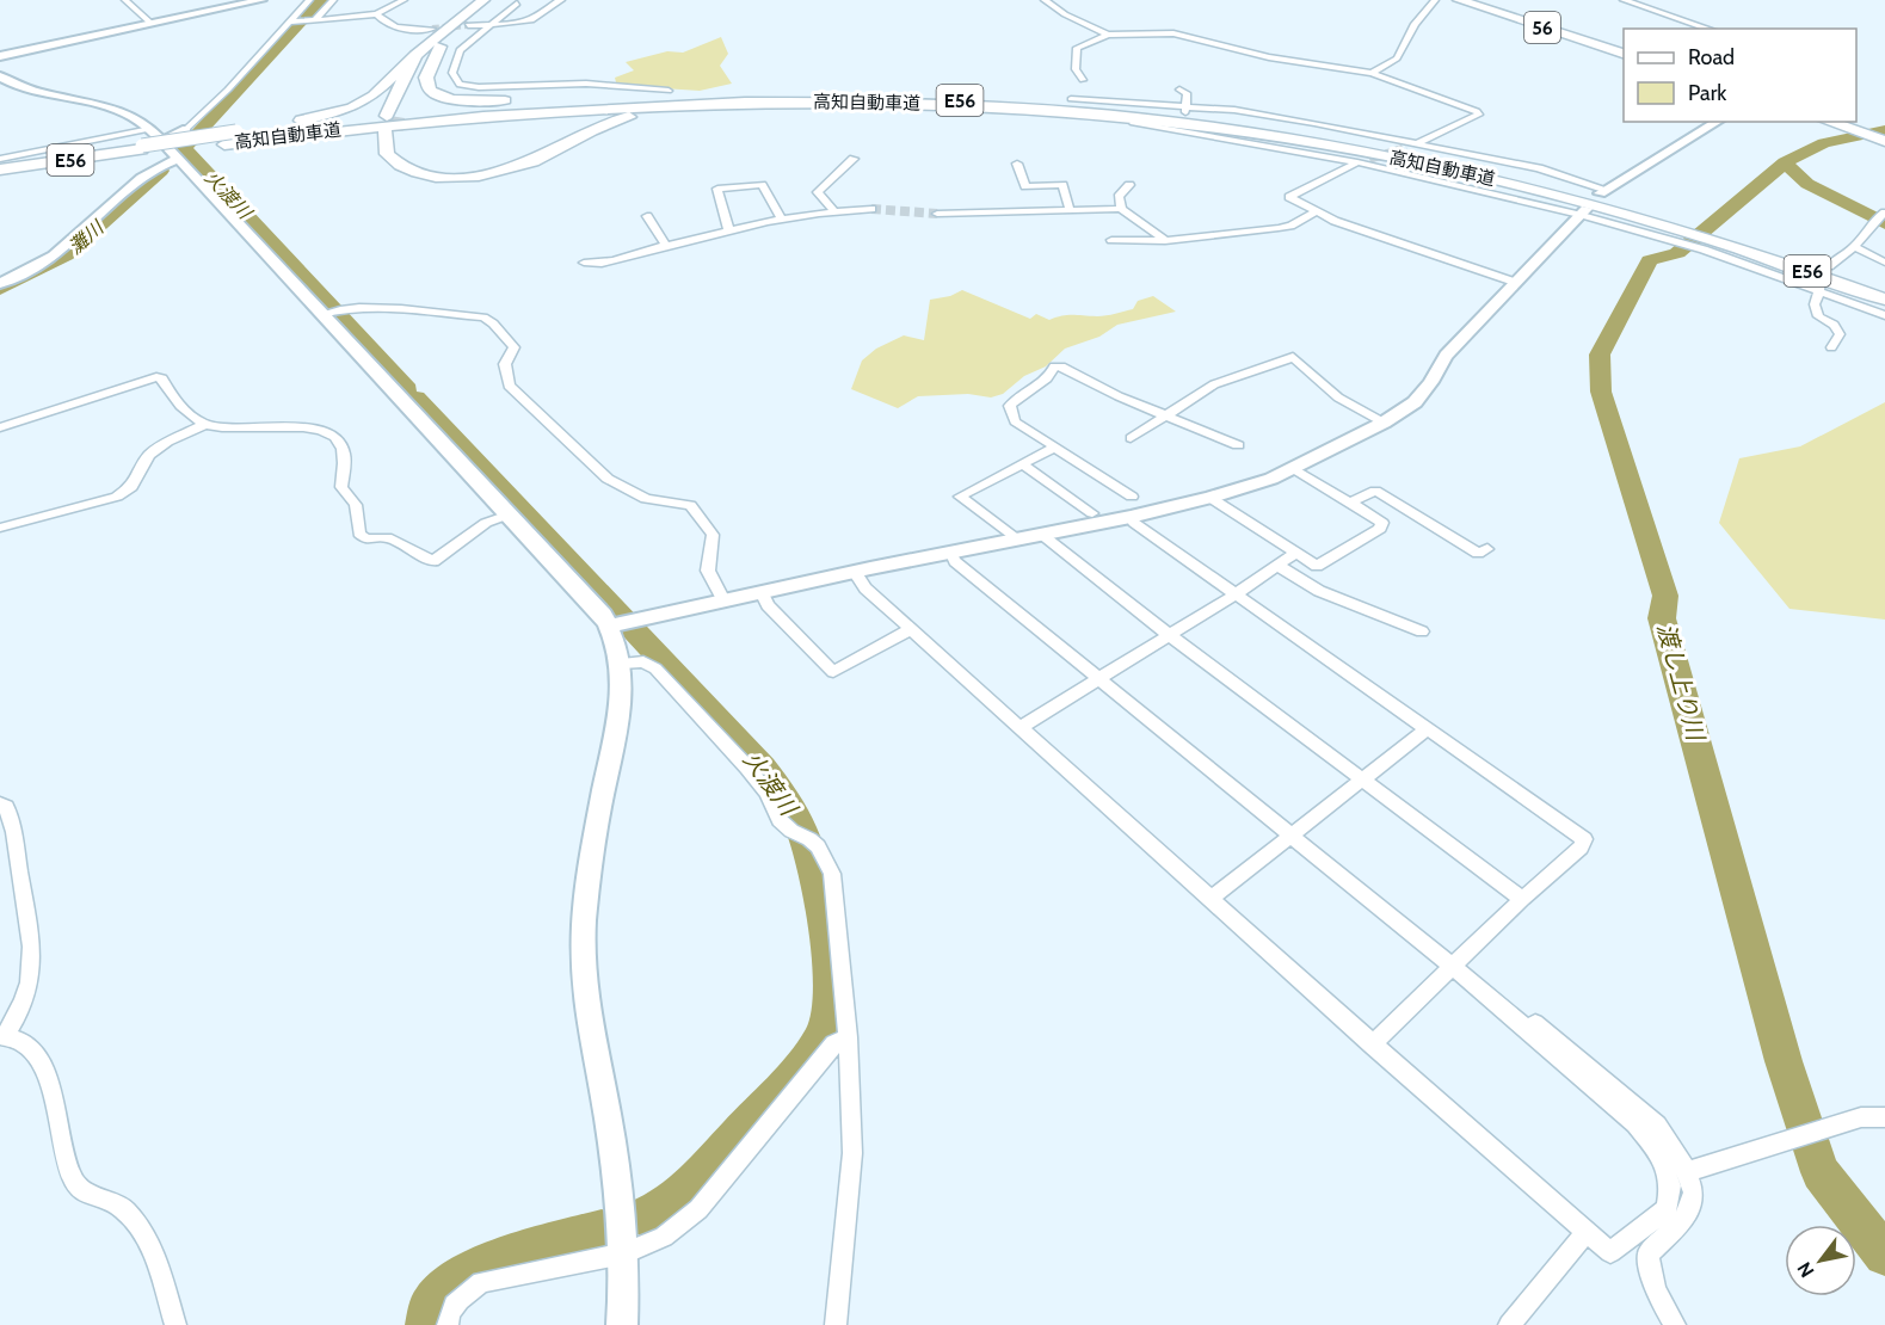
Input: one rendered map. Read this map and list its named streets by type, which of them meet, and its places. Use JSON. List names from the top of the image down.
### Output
{
  "streets": {
    "highway": ["56", "E56", "高知自動車道"]
  },
  "water": ["火渡川", "灘川", "渡し上り川"],
  "legend": ["Road", "Park"],
  "north": "bottom left"
}
